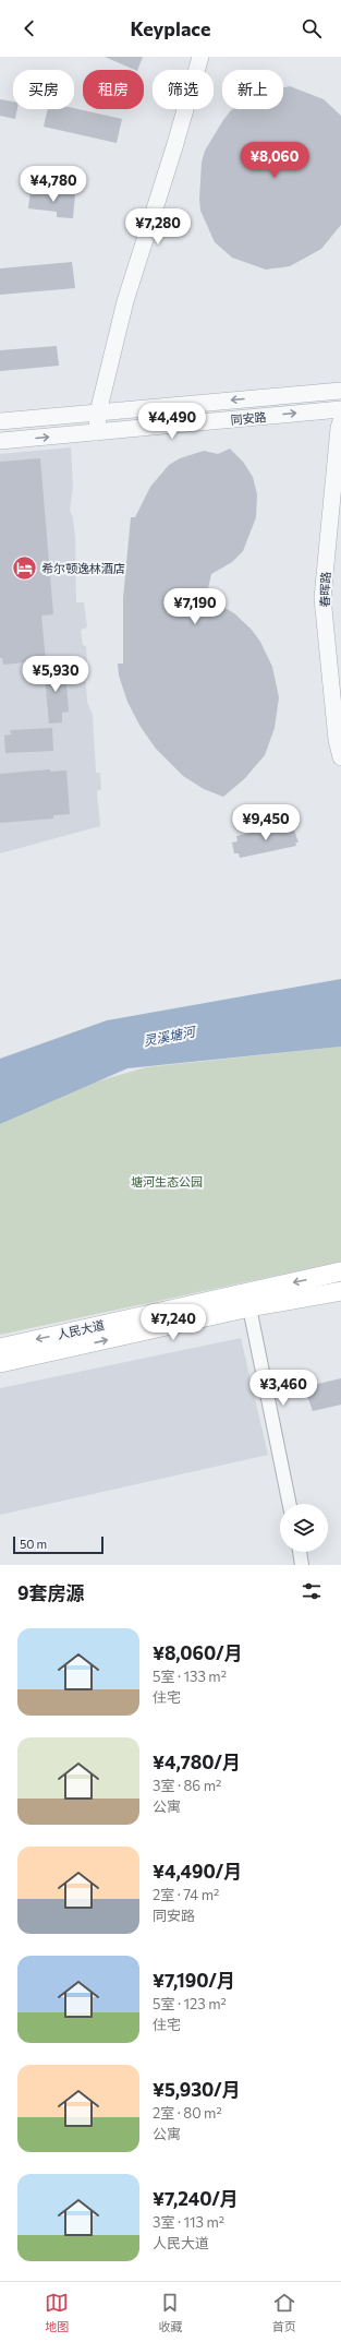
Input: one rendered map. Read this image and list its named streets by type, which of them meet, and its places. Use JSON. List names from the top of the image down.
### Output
{
  "streets": {
    "main road": ["人民大道"],
    "street": ["同安路", "春晖路"]
  },
  "water": ["灵溪塘河"],
  "parks": ["塘河生态公园"],
  "places": {
    "hotel": ["希尔顿逸林酒店"]
  },
  "scale_bar": "50 m",
  "page": {
    "header": "Keyplace",
    "chip": [
      "买房",
      "租房",
      "筛选",
      "新上"
    ],
    "price": [
      "¥8,060",
      "¥4,780",
      "¥7,280",
      "¥4,490",
      "¥7,190",
      "¥5,930",
      "¥9,450",
      "¥7,240",
      "¥3,460"
    ],
    "scale": "50 m",
    "heading": "9套房源",
    "list": [
      {
        "name": "¥8,060/月",
        "note": "5室 · 133 m² · 住宅"
      },
      {
        "name": "¥4,780/月",
        "note": "3室 · 86 m² · 公寓"
      },
      {
        "name": "¥4,490/月",
        "note": "2室 · 74 m² · 同安路"
      },
      {
        "name": "¥7,190/月",
        "note": "5室 · 123 m² · 住宅"
      },
      {
        "name": "¥5,930/月",
        "note": "2室 · 80 m² · 公寓"
      },
      {
        "name": "¥7,240/月",
        "note": "3室 · 113 m² · 人民大道"
      }
    ],
    "tabs": ["地图", "收藏", "首页"]
  }
}
